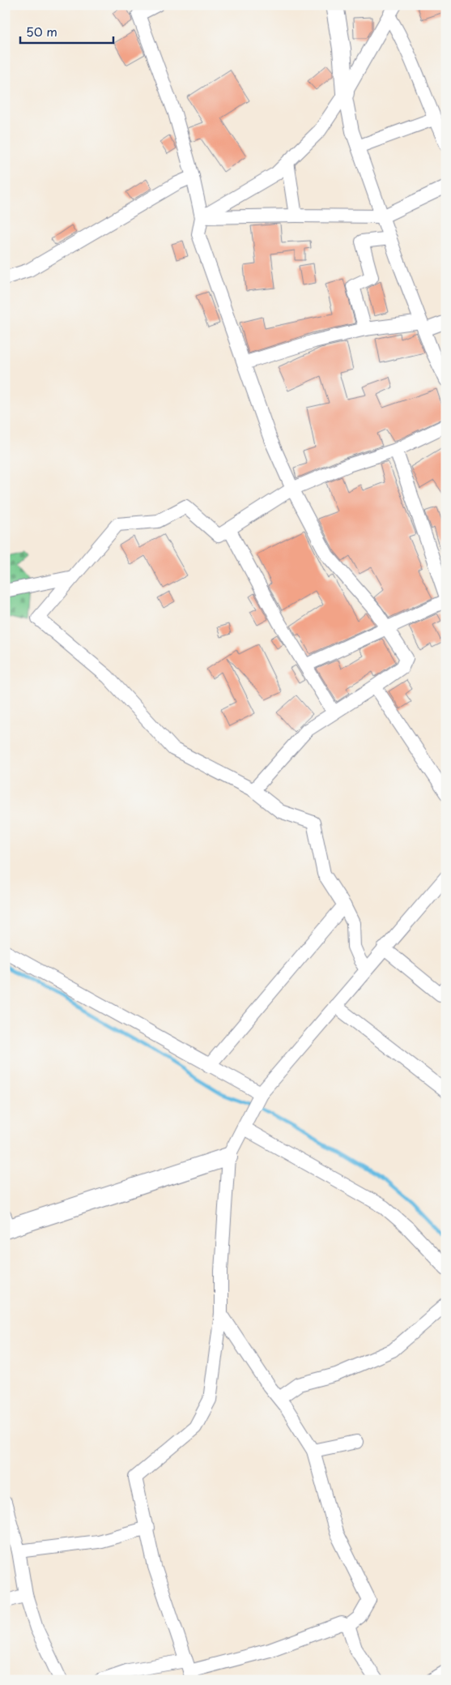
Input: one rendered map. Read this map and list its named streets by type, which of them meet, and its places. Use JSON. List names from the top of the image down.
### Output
{
  "scale_bar": "50 m"
}
